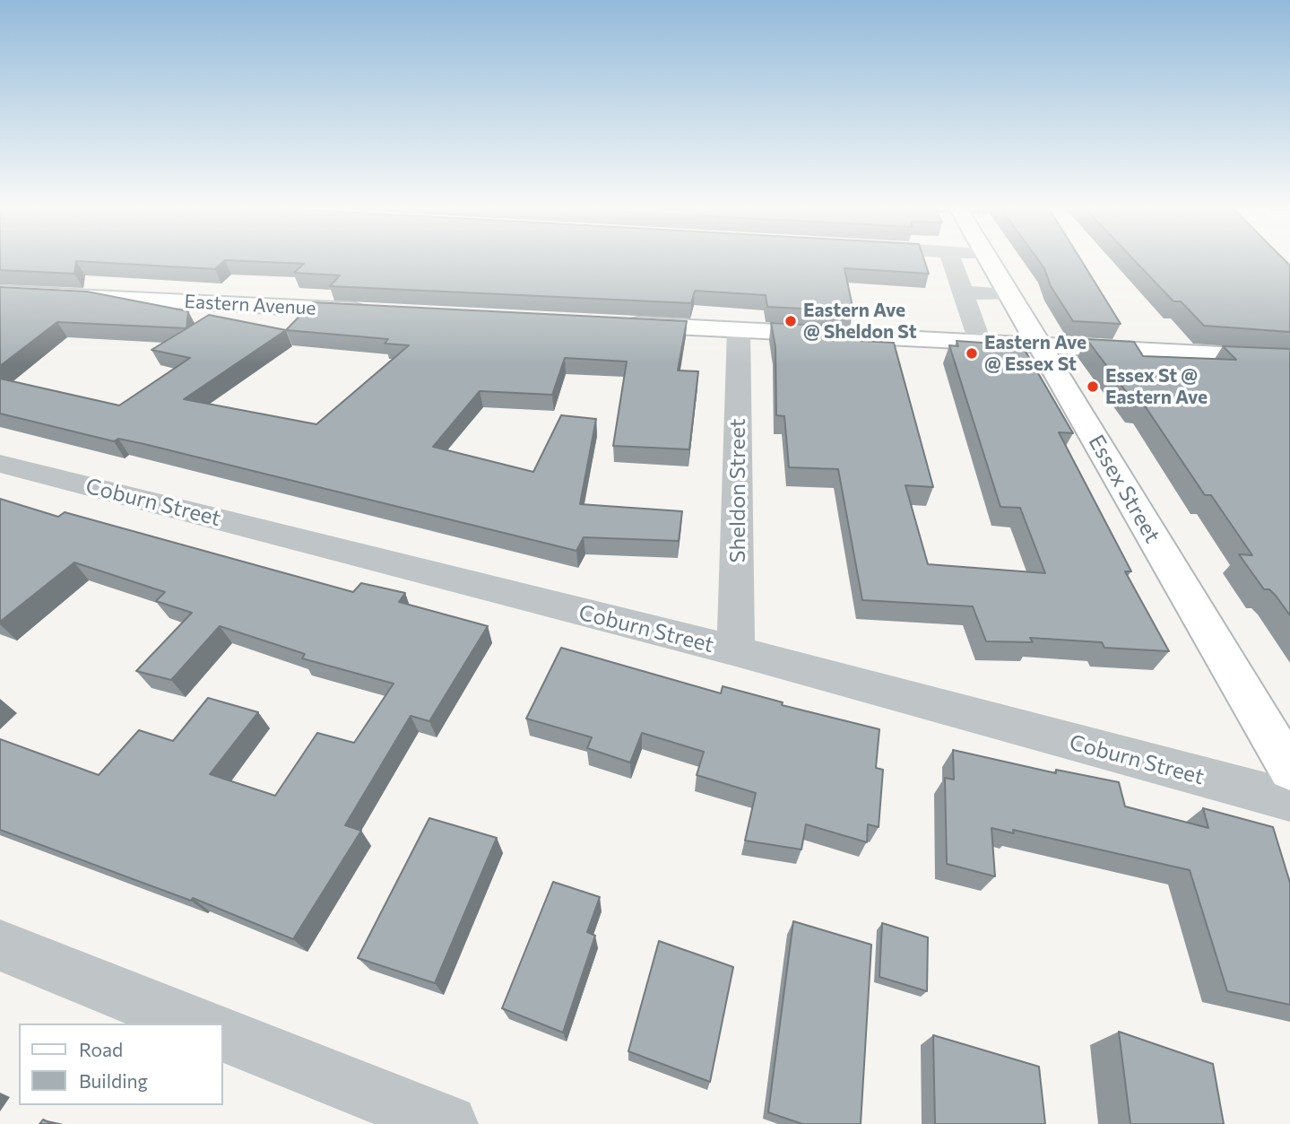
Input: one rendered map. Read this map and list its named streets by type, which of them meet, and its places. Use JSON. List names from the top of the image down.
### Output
{
  "streets": {
    "main road": ["Eastern Avenue", "Essex Street"],
    "street": ["Sheldon Street", "Coburn Street"]
  },
  "crossings": [
    ["Sheldon Street", "Coburn Street"]
  ],
  "places": ["Eastern Ave @ Sheldon St", "Eastern Ave @ Essex St", "Essex St @ Eastern Ave"],
  "legend": ["Road", "Building"]
}
